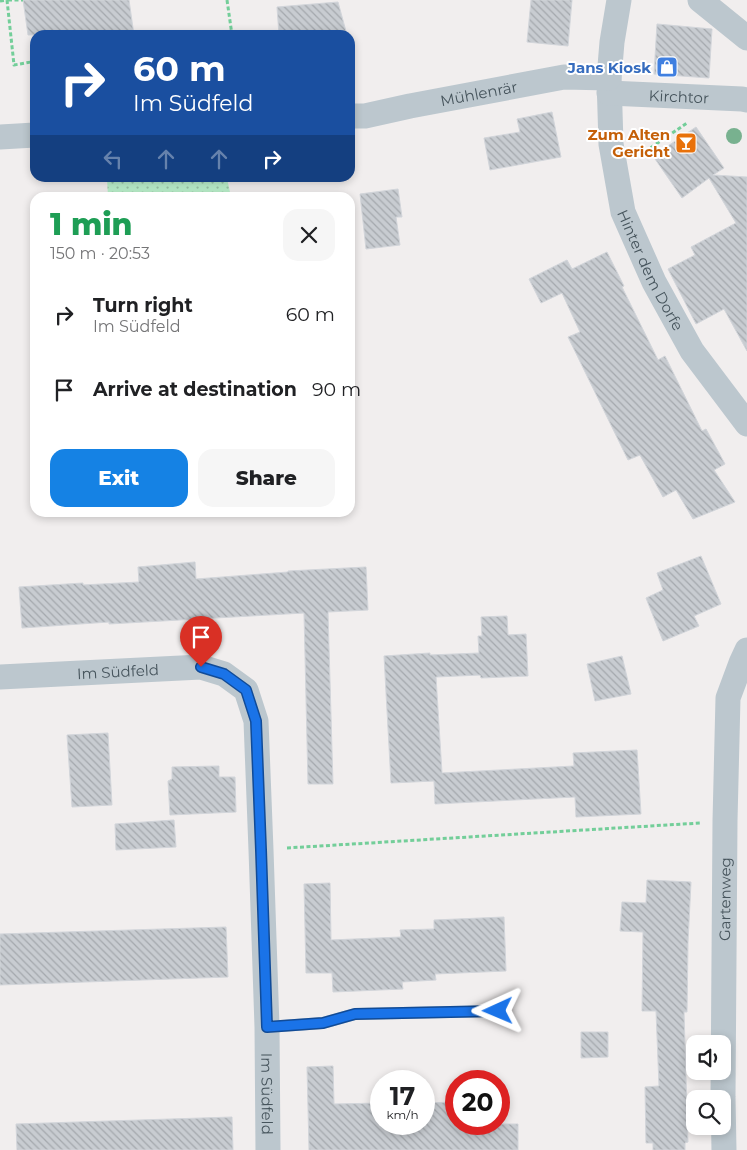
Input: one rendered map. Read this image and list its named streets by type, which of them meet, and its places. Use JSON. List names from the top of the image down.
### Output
{
  "streets": {
    "street": [
      "Mühlenrär",
      "Kirchtor",
      "Hinter dem Dorfe",
      "Im Südfeld",
      "Gartenweg"
    ]
  },
  "crossings": [
    ["Mühlenrär", "Kirchtor"],
    ["Mühlenrär", "Hinter dem Dorfe"],
    ["Kirchtor", "Hinter dem Dorfe"]
  ],
  "places": {
    "shop": ["Jans Kiosk"],
    "bar": ["Zum Alten Gericht"]
  },
  "page": {
    "turn": ["60 m", "Im Südfeld"],
    "heading": ["1 min", "150 m · 20:53"],
    "list": [
      {
        "name": "Turn right",
        "note": "Im Südfeld",
        "value": "60 m"
      },
      {
        "name": "Arrive at destination",
        "value": "90 m"
      }
    ],
    "buttons": ["Exit", "Share"],
    "speed": "17 km/h",
    "limit": "20"
  }
}
